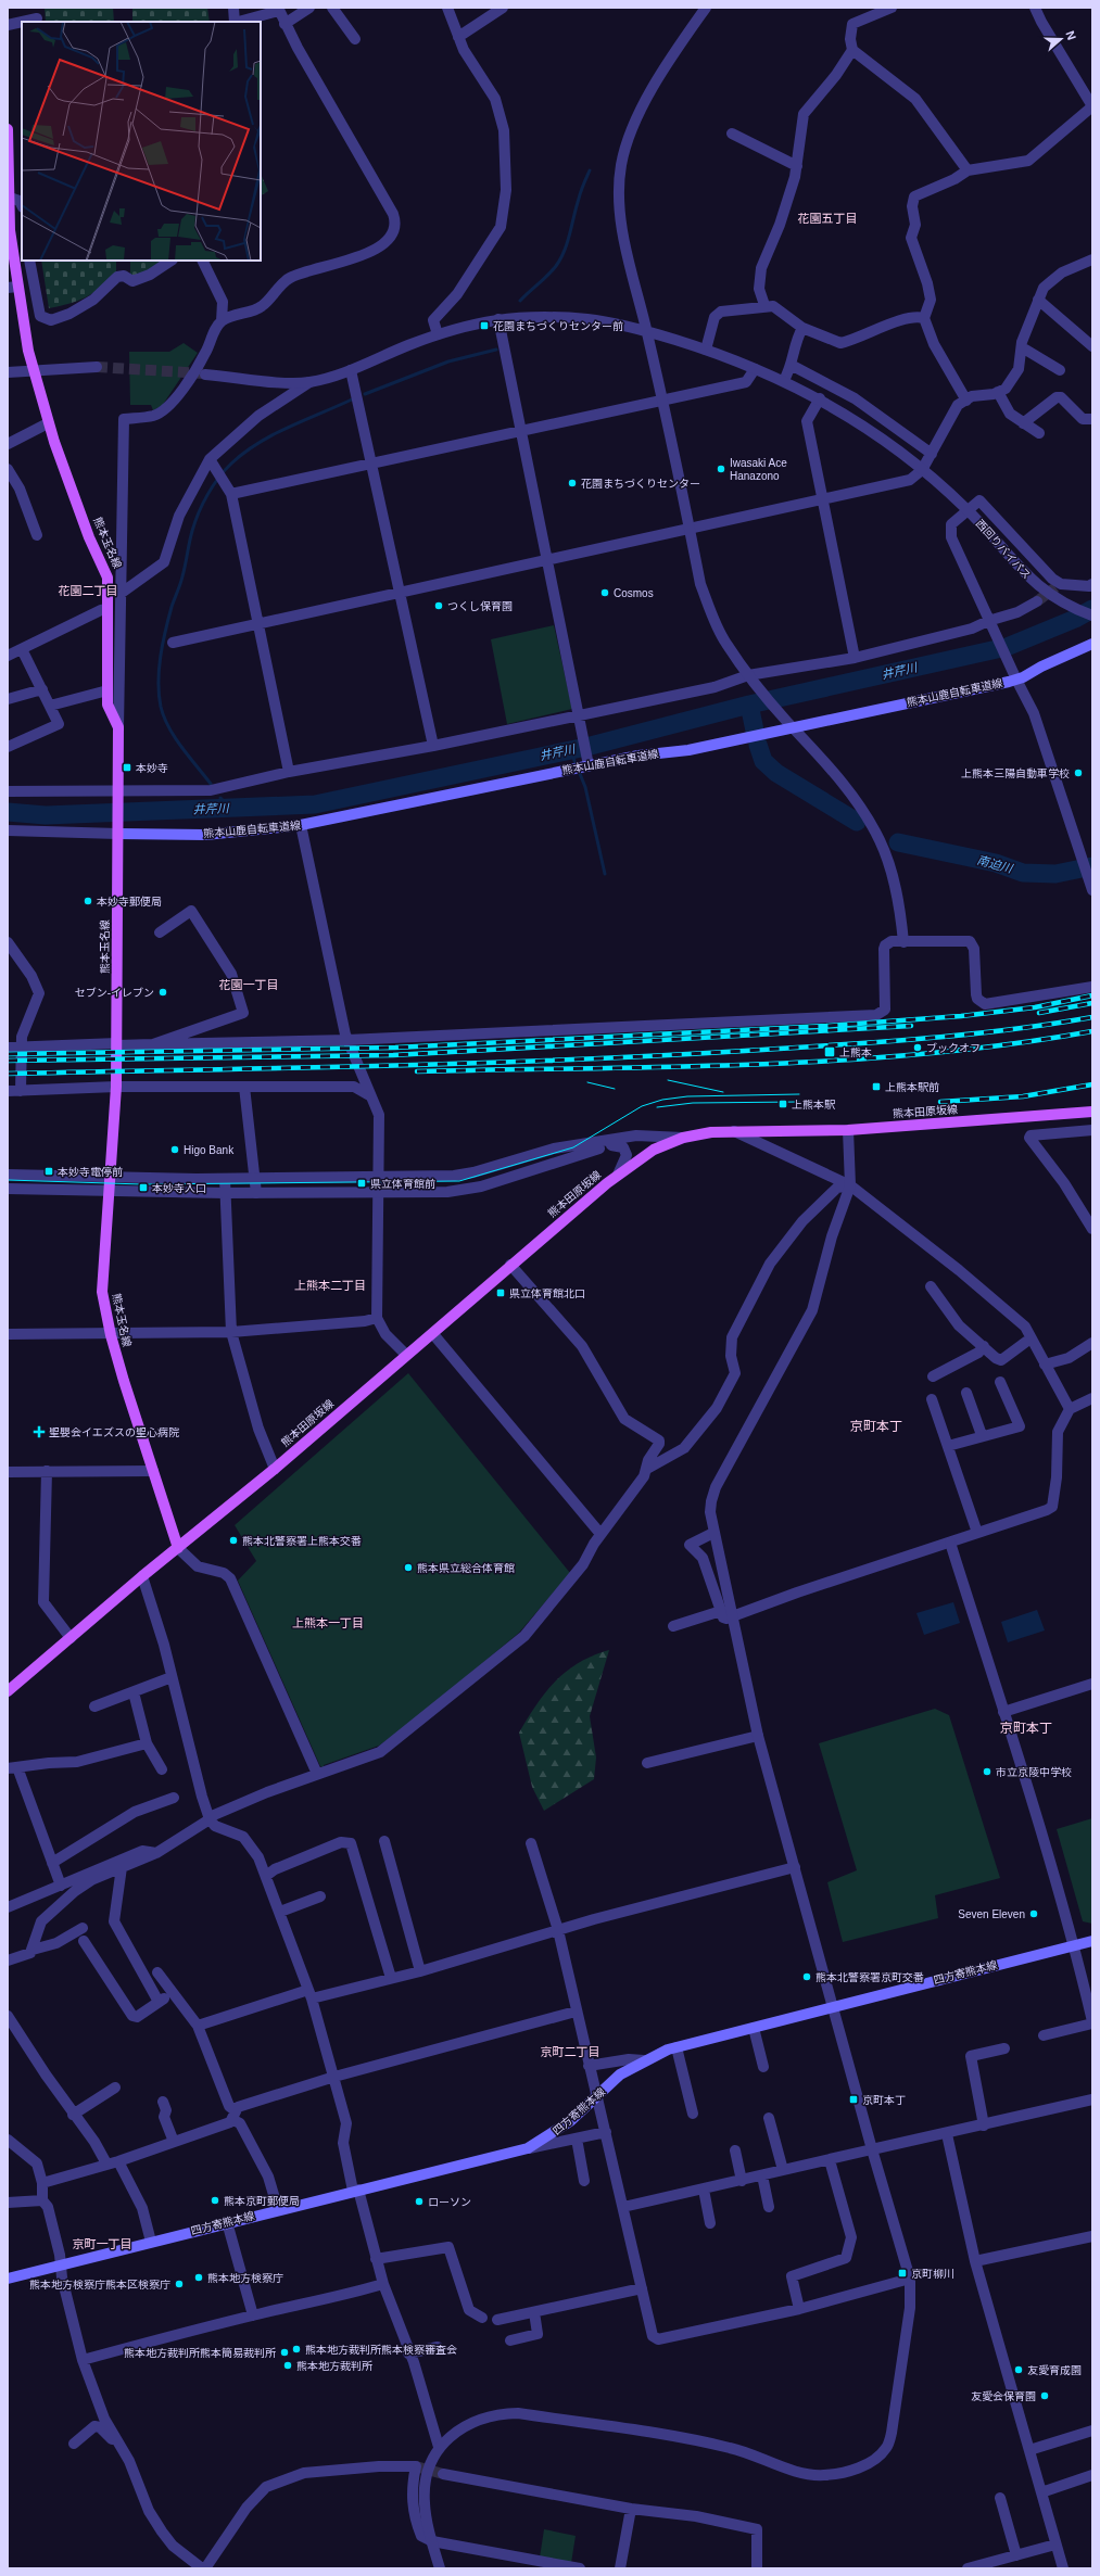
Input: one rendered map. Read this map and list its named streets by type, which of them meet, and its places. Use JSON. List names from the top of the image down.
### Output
{
  "streets": {
    "main road": [
      "熊本玉名線",
      "熊本山鹿自転車道線",
      "熊本田原坂線",
      "四方寄熊本線"
    ],
    "street": ["西回りバイパス"]
  },
  "crossings": [
    ["熊本玉名線", "熊本山鹿自転車道線"],
    ["熊本玉名線", "熊本田原坂線"]
  ],
  "districts": [
    "花園五丁目",
    "花園二丁目",
    "花園一丁目",
    "上熊本二丁目",
    "京町本丁",
    "上熊本一丁目",
    "京町本丁",
    "京町二丁目",
    "京町一丁目"
  ],
  "water": ["井芹川", "南迫川"],
  "places": {
    "transit": [
      "花園まちづくりセンター前",
      "本妙寺",
      "上熊本",
      "上熊本駅前",
      "上熊本駅",
      "本妙寺電停前",
      "県立体育館前",
      "本妙寺入口",
      "県立体育館北口",
      "京町本丁",
      "京町柳川"
    ],
    "other": [
      "Iwasaki Ace Hanazono",
      "花園まちづくりセンター",
      "Cosmos",
      "つくし保育園",
      "上熊本三陽自動車学校",
      "本妙寺郵便局",
      "セブン-イレブン",
      "ブックオフ",
      "Higo Bank",
      "熊本北警察署上熊本交番",
      "熊本県立総合体育館",
      "市立京陵中学校",
      "Seven Eleven",
      "熊本北警察署京町交番",
      "熊本京町郵便局",
      "ローソン",
      "熊本地方検察庁",
      "熊本地方検察庁熊本区検察庁",
      "熊本地方裁判所熊本検察審査会",
      "熊本地方裁判所熊本簡易裁判所",
      "熊本地方裁判所",
      "友愛育成園",
      "友愛会保育園"
    ],
    "health": ["聖嬰会イエズスの聖心病院"]
  },
  "north": "right"
}
